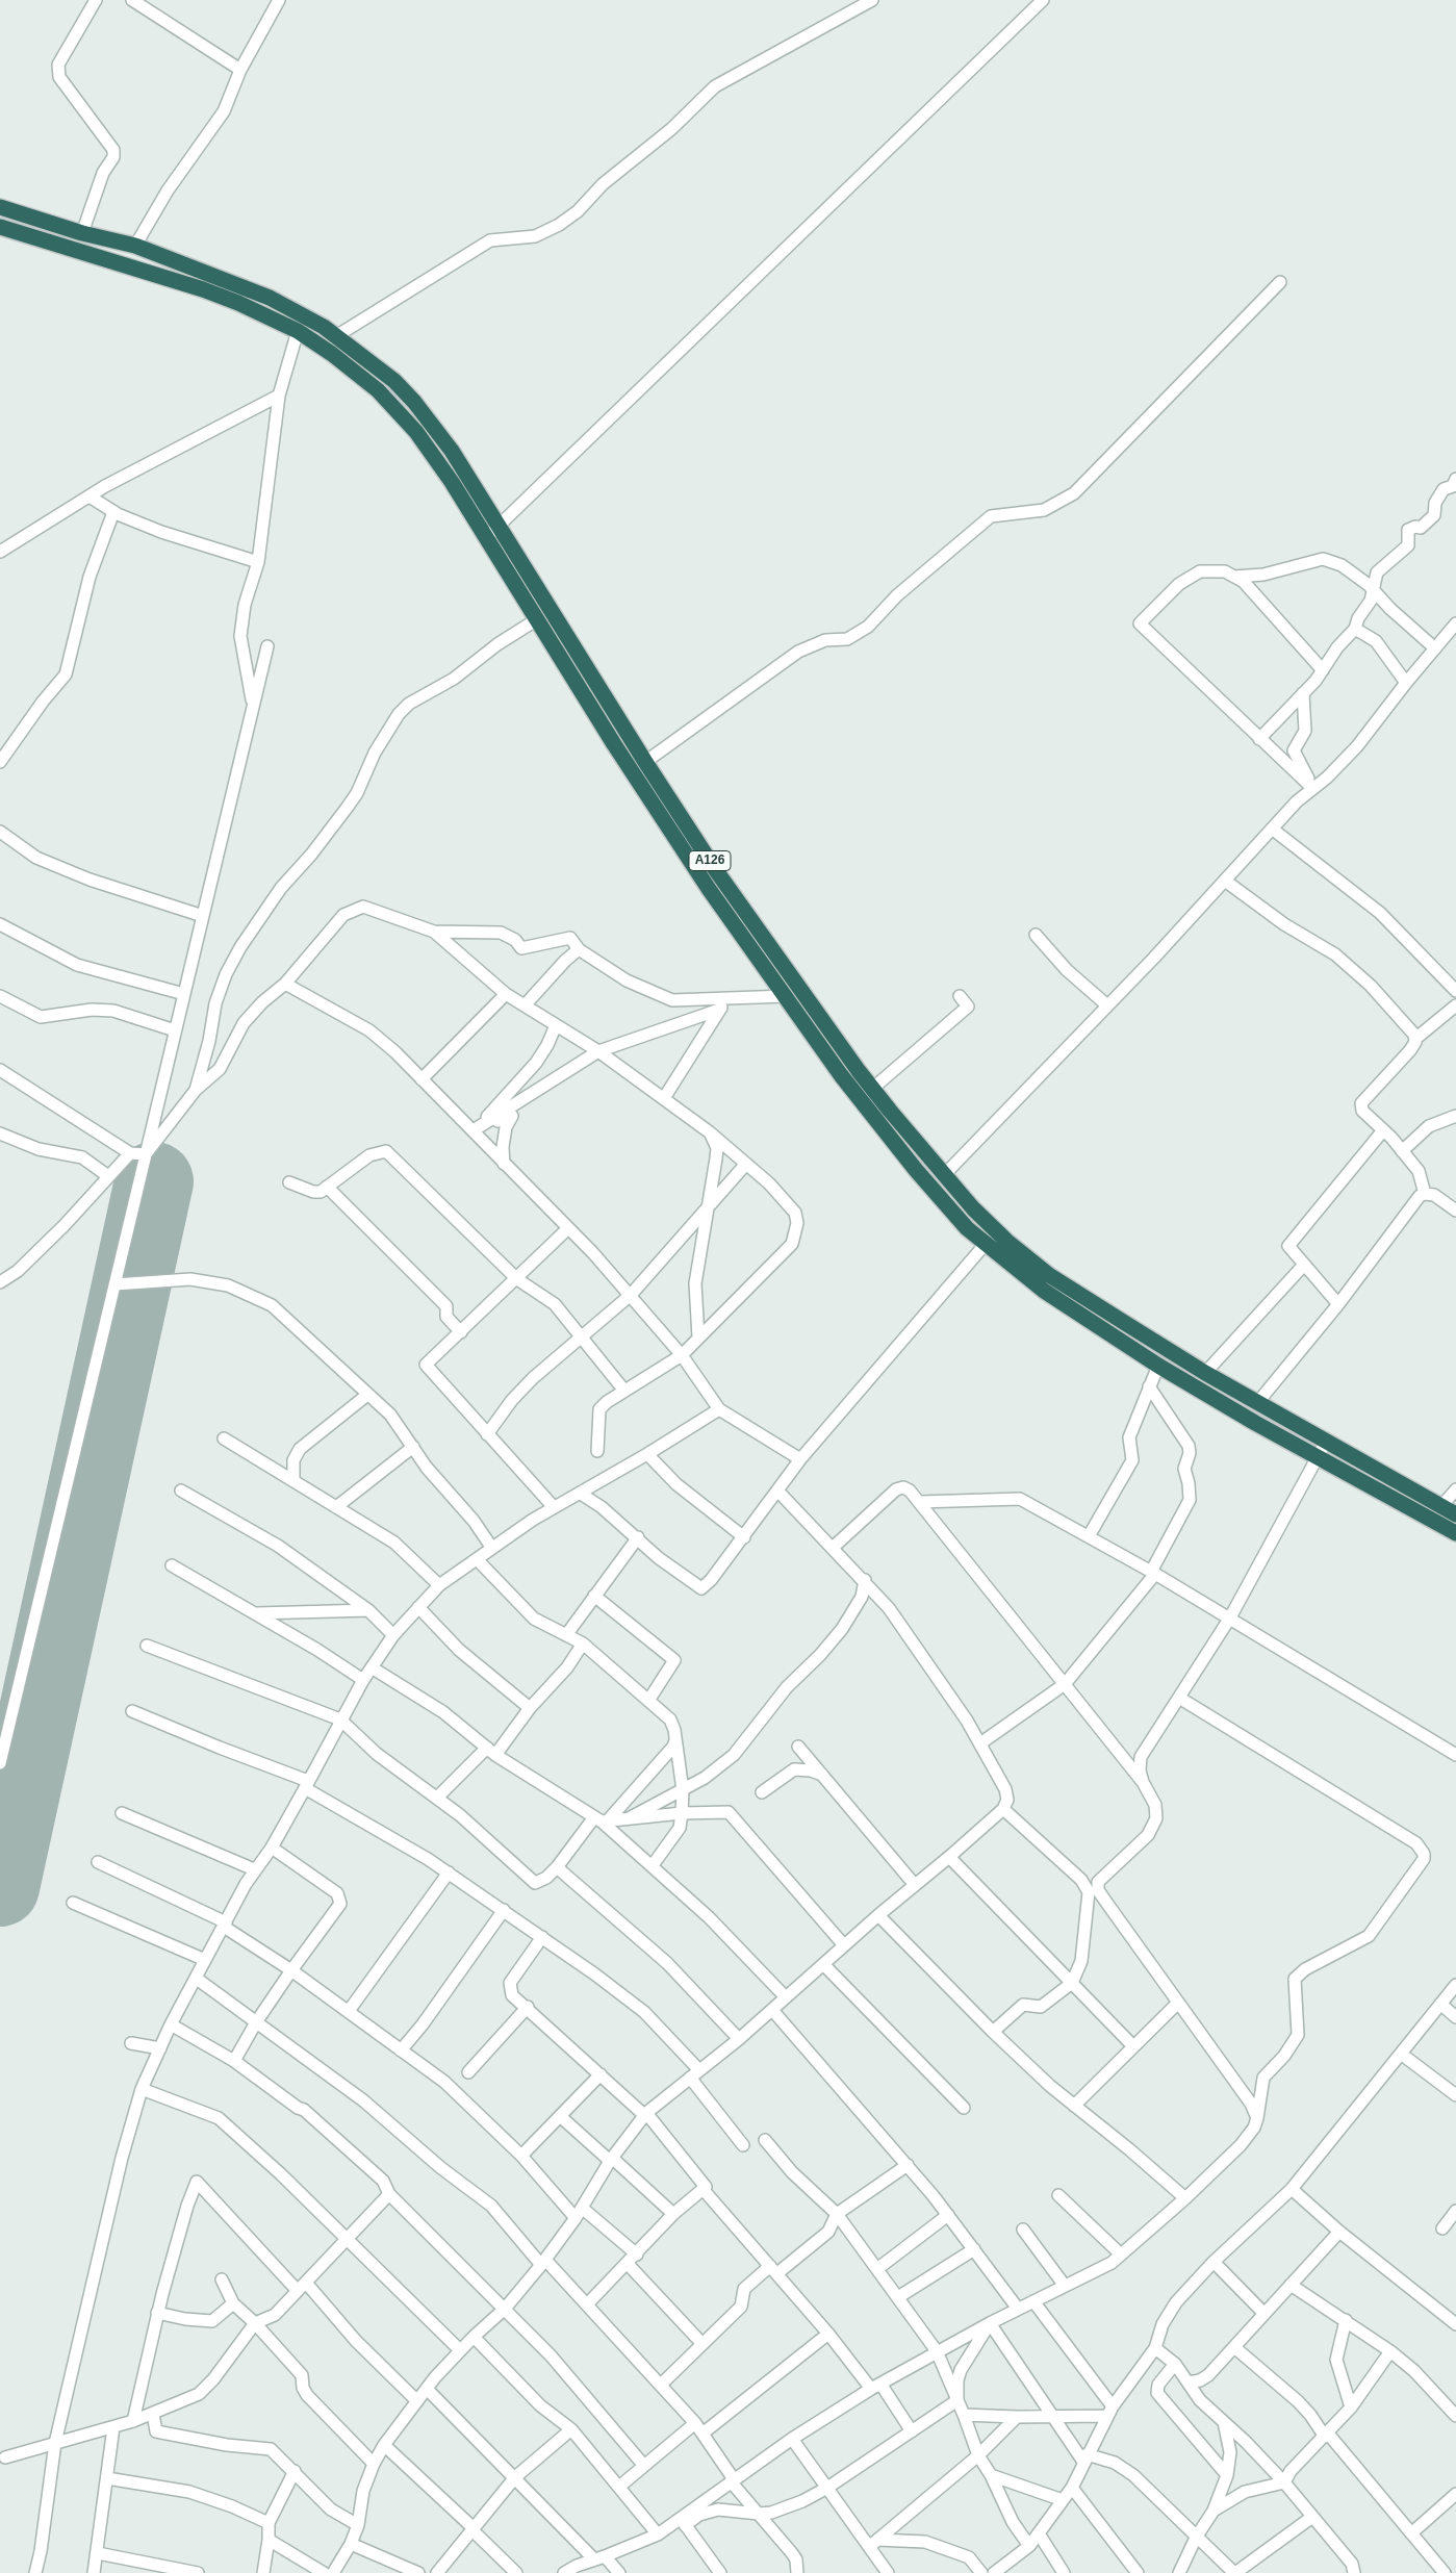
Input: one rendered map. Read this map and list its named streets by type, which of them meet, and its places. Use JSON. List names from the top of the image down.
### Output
{
  "streets": {
    "highway": ["A126"]
  }
}
